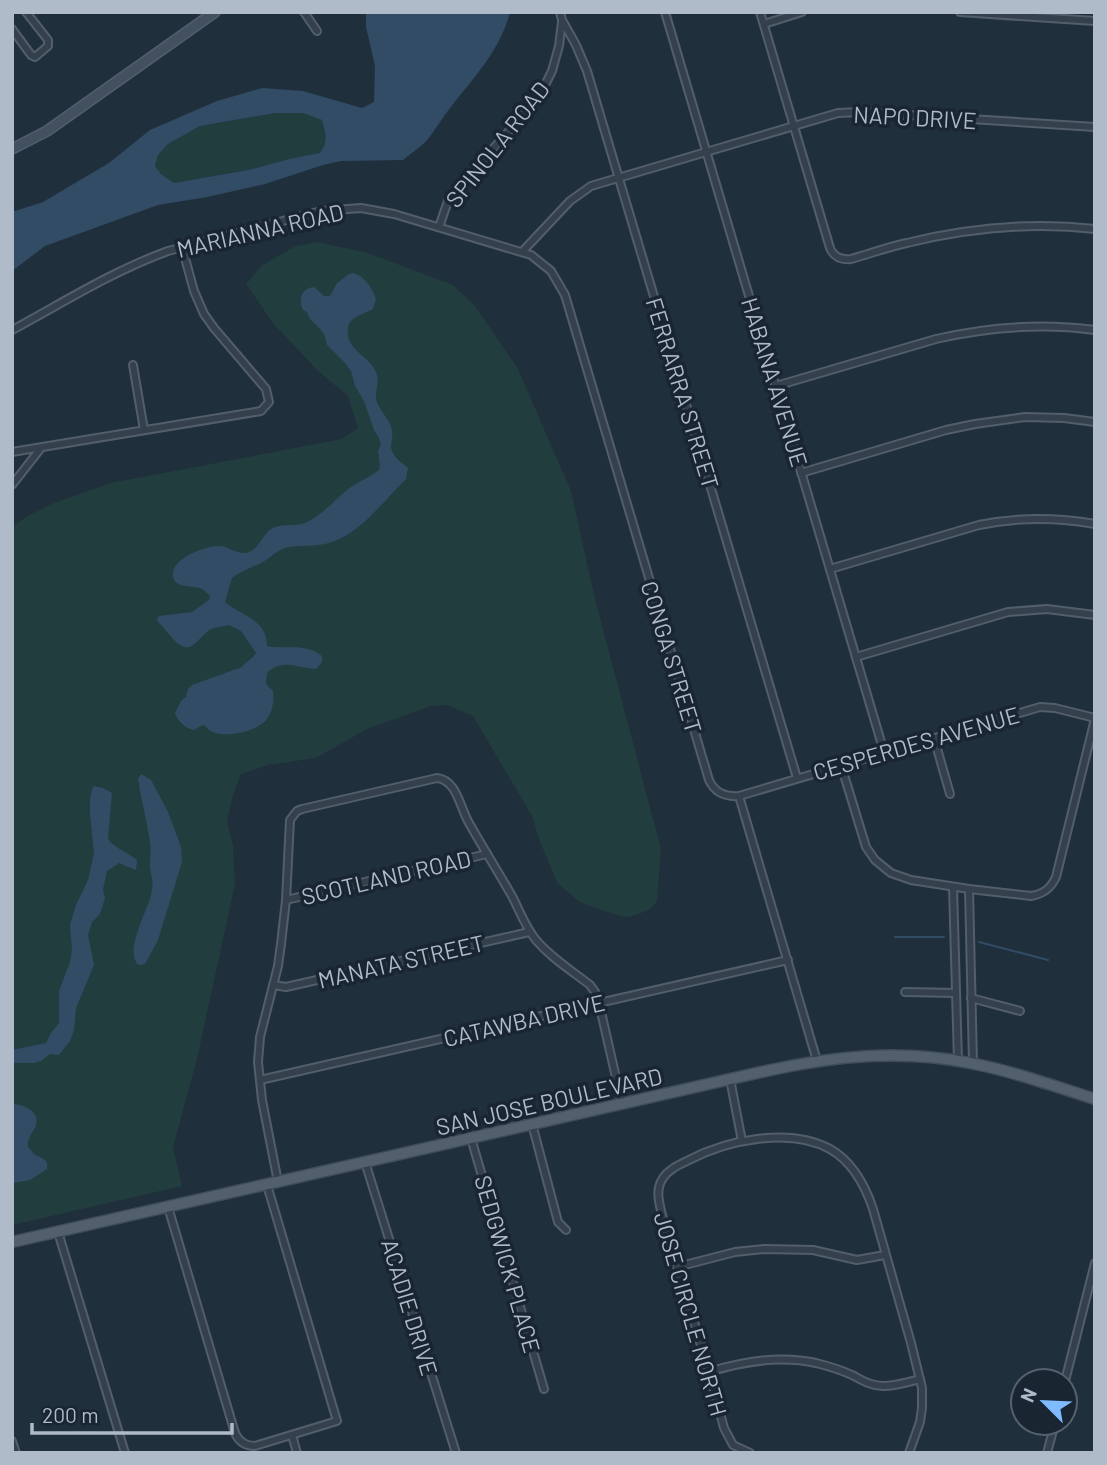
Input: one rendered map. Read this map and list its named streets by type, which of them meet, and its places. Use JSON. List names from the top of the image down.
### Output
{
  "streets": {
    "main road": ["SAN JOSE BOULEVARD"],
    "street": [
      "NAPO DRIVE",
      "SPINOLA ROAD",
      "MARIANNA ROAD",
      "HABANA AVENUE",
      "FERRARRA STREET",
      "CONGA STREET",
      "CESPERDES AVENUE",
      "SCOTLAND ROAD",
      "MANATA STREET",
      "CATAWBA DRIVE",
      "SEDGWICK PLACE",
      "ACADIE DRIVE",
      "JOSE CIRCLE NORTH"
    ]
  },
  "crossings": [
    ["NAPO DRIVE", "HABANA AVENUE"],
    ["NAPO DRIVE", "FERRARRA STREET"],
    ["SPINOLA ROAD", "MARIANNA ROAD"],
    ["SPINOLA ROAD", "FERRARRA STREET"],
    ["MARIANNA ROAD", "CONGA STREET"],
    ["HABANA AVENUE", "CESPERDES AVENUE"],
    ["FERRARRA STREET", "CESPERDES AVENUE"],
    ["CONGA STREET", "CESPERDES AVENUE"],
    ["SAN JOSE BOULEVARD", "SEDGWICK PLACE"],
    ["SAN JOSE BOULEVARD", "ACADIE DRIVE"]
  ],
  "scale_bar": "200 m",
  "north": "top left"
}
